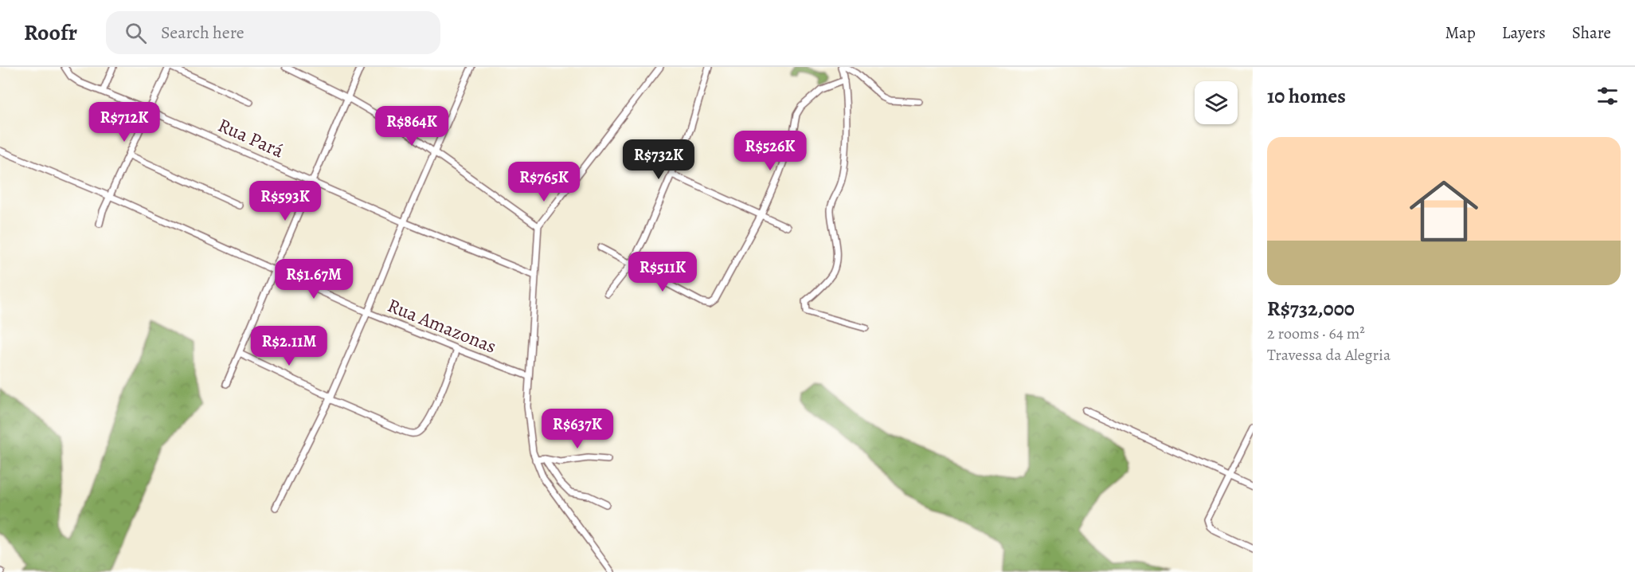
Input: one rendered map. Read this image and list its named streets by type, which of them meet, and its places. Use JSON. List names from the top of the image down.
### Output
{
  "streets": {
    "street": ["Rua Pará", "Rua Amazonas"]
  },
  "page": {
    "header": "Roofr",
    "search": "Search here",
    "nav": ["Map", "Layers", "Share"],
    "heading": "10 homes",
    "price": [
      "R$712K",
      "R$864K",
      "R$526K",
      "R$732K",
      "R$765K",
      "R$593K",
      "R$511K",
      "R$1.67M",
      "R$2.11M",
      "R$637K"
    ],
    "list": [
      {
        "name": "R$732,000",
        "note": "2 rooms · 64 m² · Travessa da Alegria"
      }
    ]
  }
}
